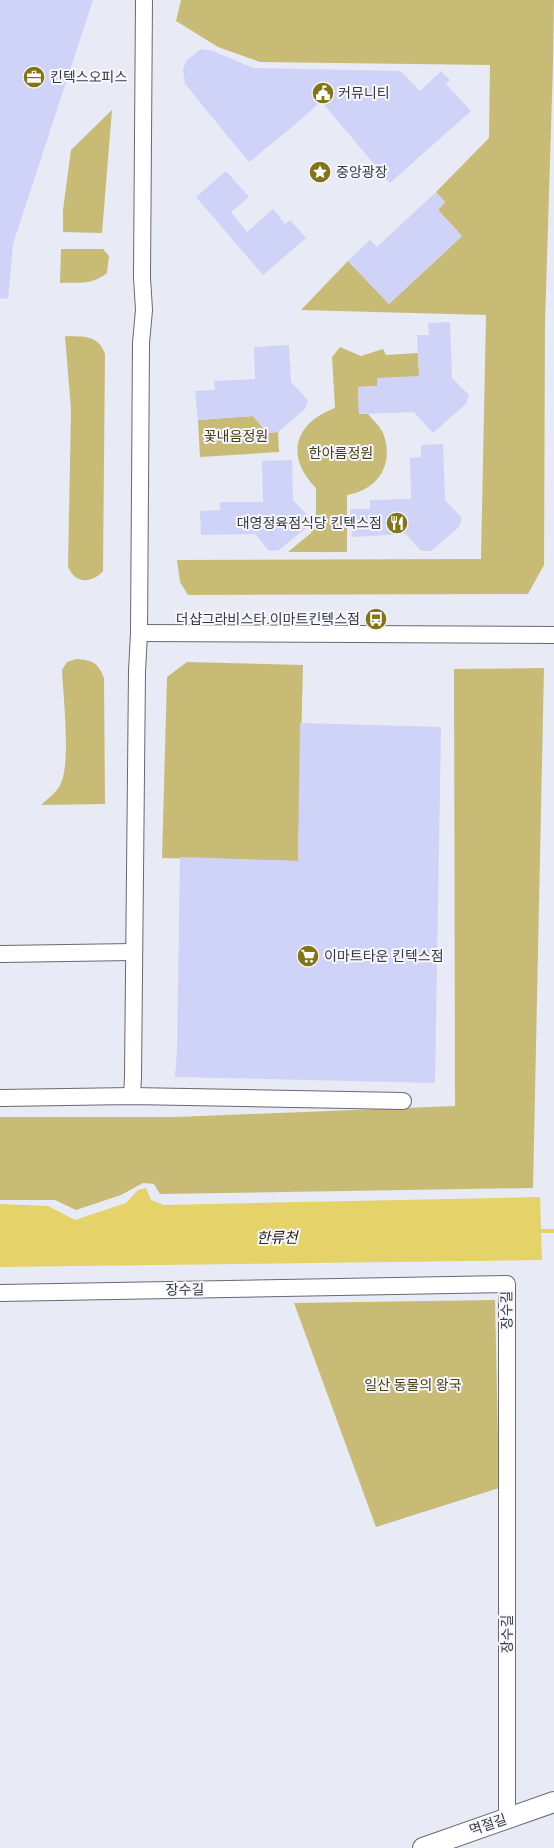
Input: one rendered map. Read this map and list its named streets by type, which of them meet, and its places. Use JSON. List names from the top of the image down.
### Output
{
  "streets": {
    "street": ["장수길", "멱절길"]
  },
  "crossings": [
    ["장수길", "멱절길"]
  ],
  "water": ["한류천"],
  "parks": ["꽃내음정원", "한아름정원", "일산 동물의 왕국"],
  "places": {
    "office": ["킨텍스오피스"],
    "public building": ["커뮤니티"],
    "place": ["중앙광장"],
    "restaurant": ["대영정육점식당 킨텍스점"],
    "bus stop": ["더샵그라비스타.이마트킨텍스점"],
    "supermarket": ["이마트타운 킨텍스점"]
  }
}
